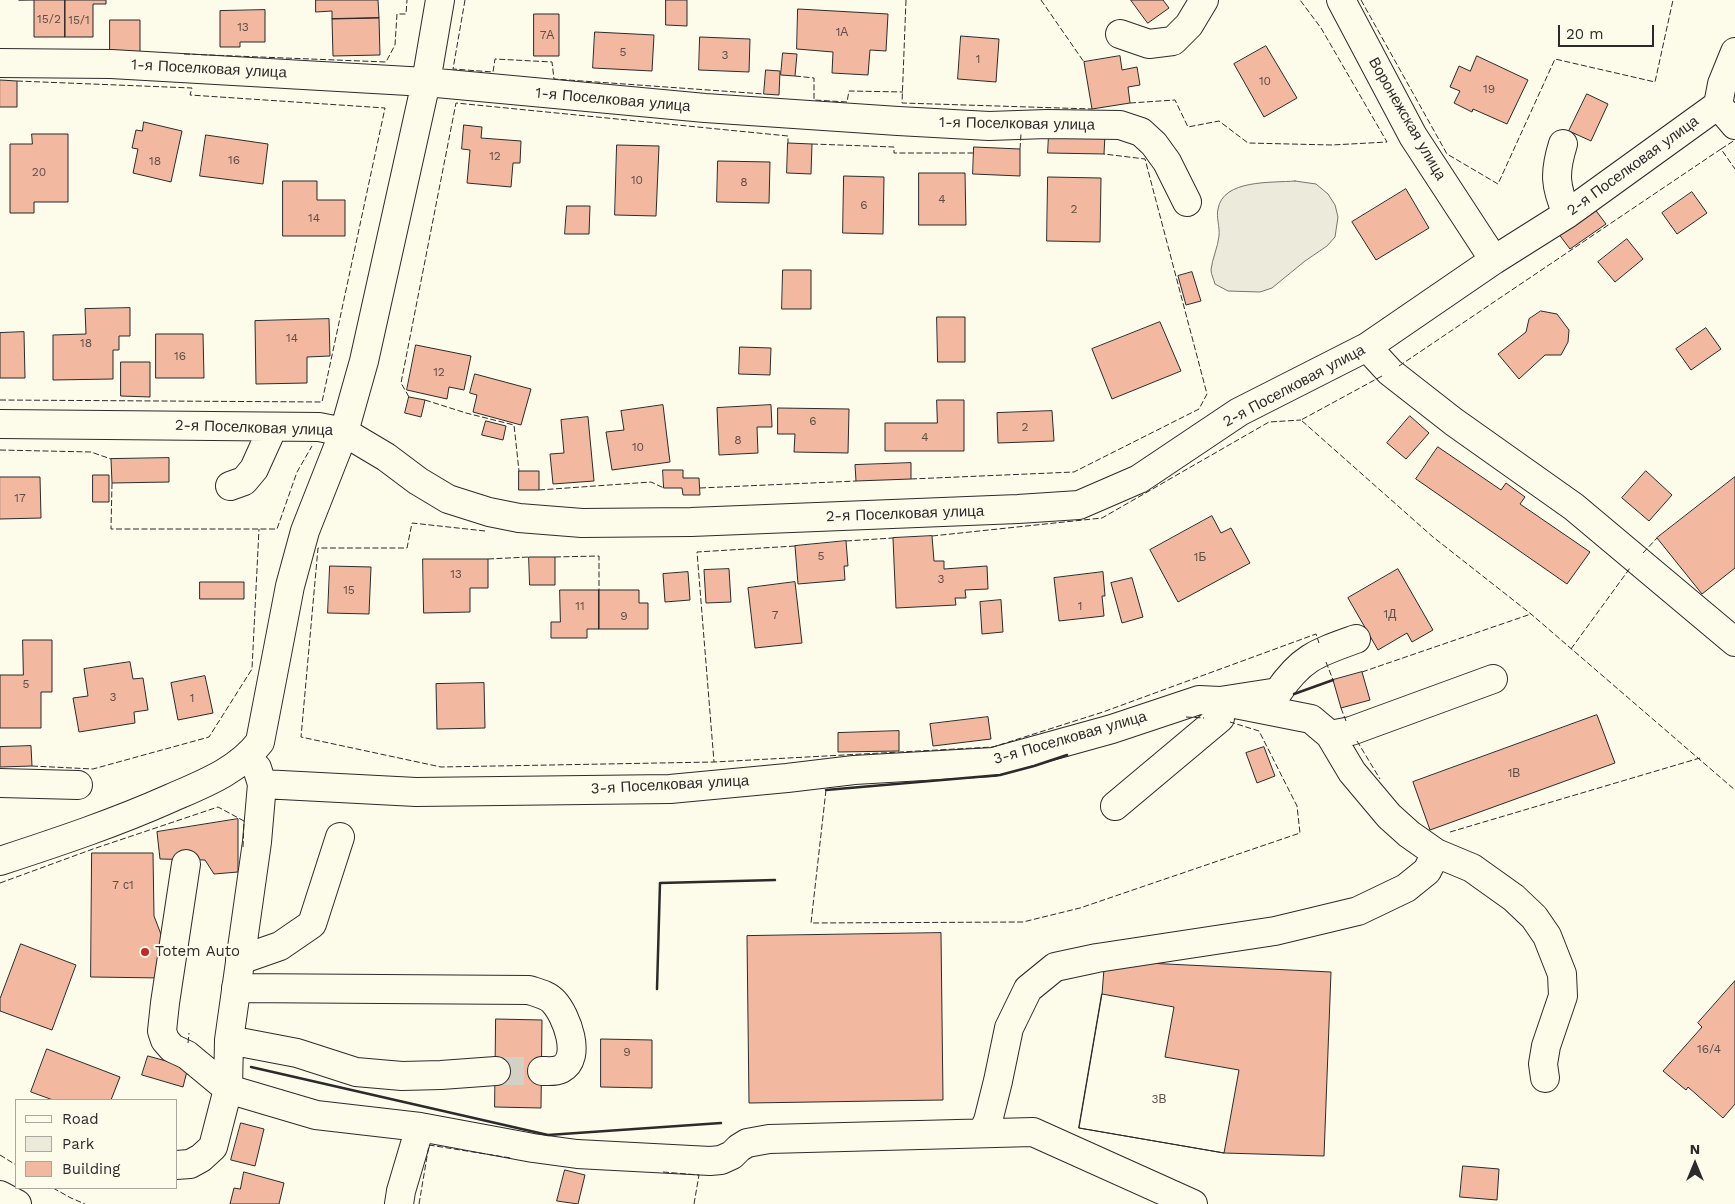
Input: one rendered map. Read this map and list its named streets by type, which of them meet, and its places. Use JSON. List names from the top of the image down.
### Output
{
  "streets": {
    "street": [
      "1-я Поселковая улица",
      "Воронежская улица",
      "2-я Поселковая улица",
      "3-я Поселковая улица"
    ]
  },
  "crossings": [
    ["Воронежская улица", "2-я Поселковая улица"]
  ],
  "places": ["Totem Auto"],
  "house_numbers": [
    "15/2",
    "15/1",
    "13",
    "1А",
    "7А",
    "5",
    "3",
    "1",
    "10",
    "19",
    "12",
    "16",
    "18",
    "20",
    "10",
    "8",
    "4",
    "6",
    "2",
    "14",
    "14",
    "18",
    "16",
    "12",
    "6",
    "2",
    "4",
    "8",
    "10",
    "17",
    "5",
    "1Б",
    "13",
    "3",
    "15",
    "11",
    "1",
    "1Д",
    "7",
    "9",
    "5",
    "3",
    "1",
    "1В",
    "7 с1",
    "16/4",
    "9",
    "3В"
  ],
  "legend": ["Road", "Park", "Building"],
  "scale_bar": "20 m",
  "north": "top"
}
